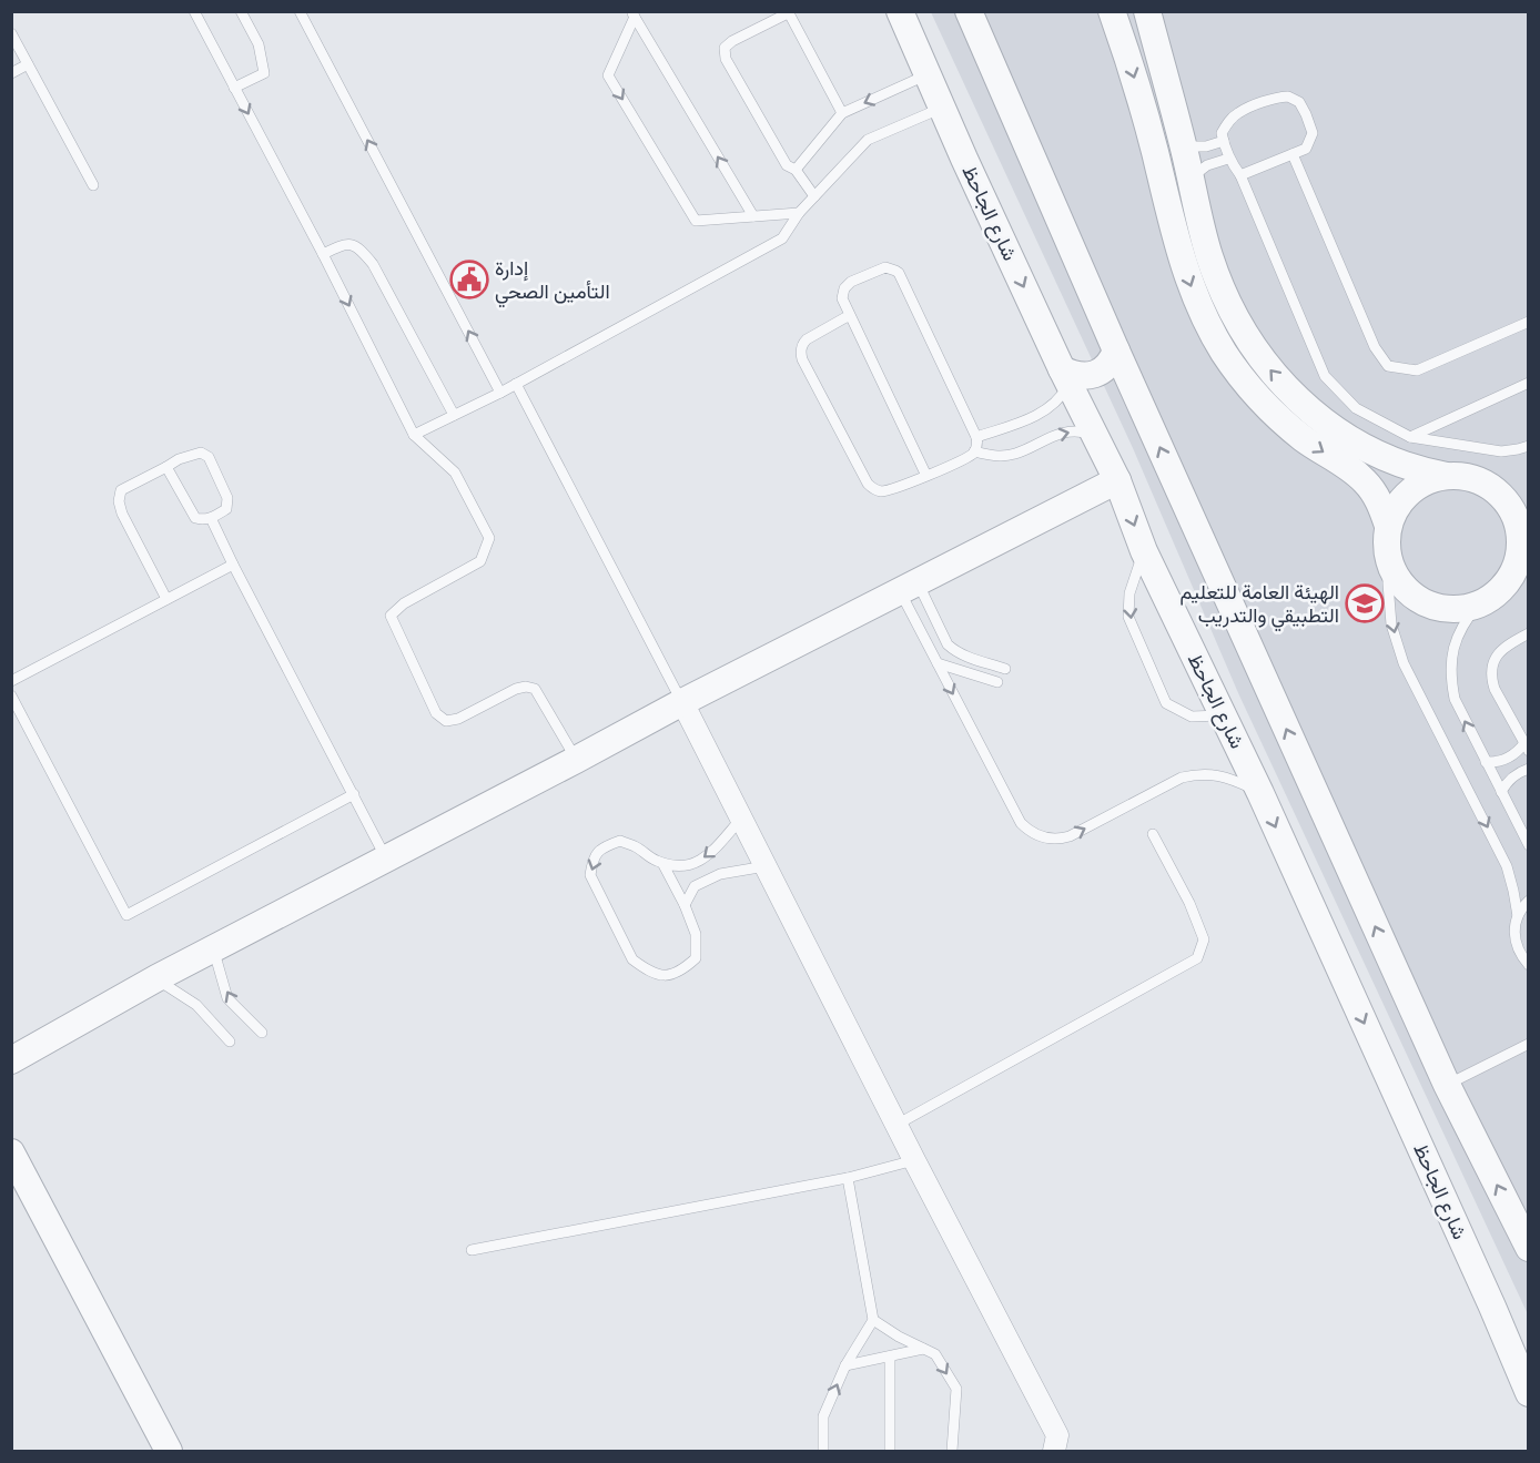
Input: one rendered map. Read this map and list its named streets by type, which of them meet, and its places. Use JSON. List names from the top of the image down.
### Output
{
  "streets": {
    "street": ["شارع الجاحظ"]
  },
  "places": {
    "public building": ["إدارة التأمين الصحي"],
    "school or university": ["الهيئة العامة للتعليم التطبيقي والتدريب"]
  }
}
